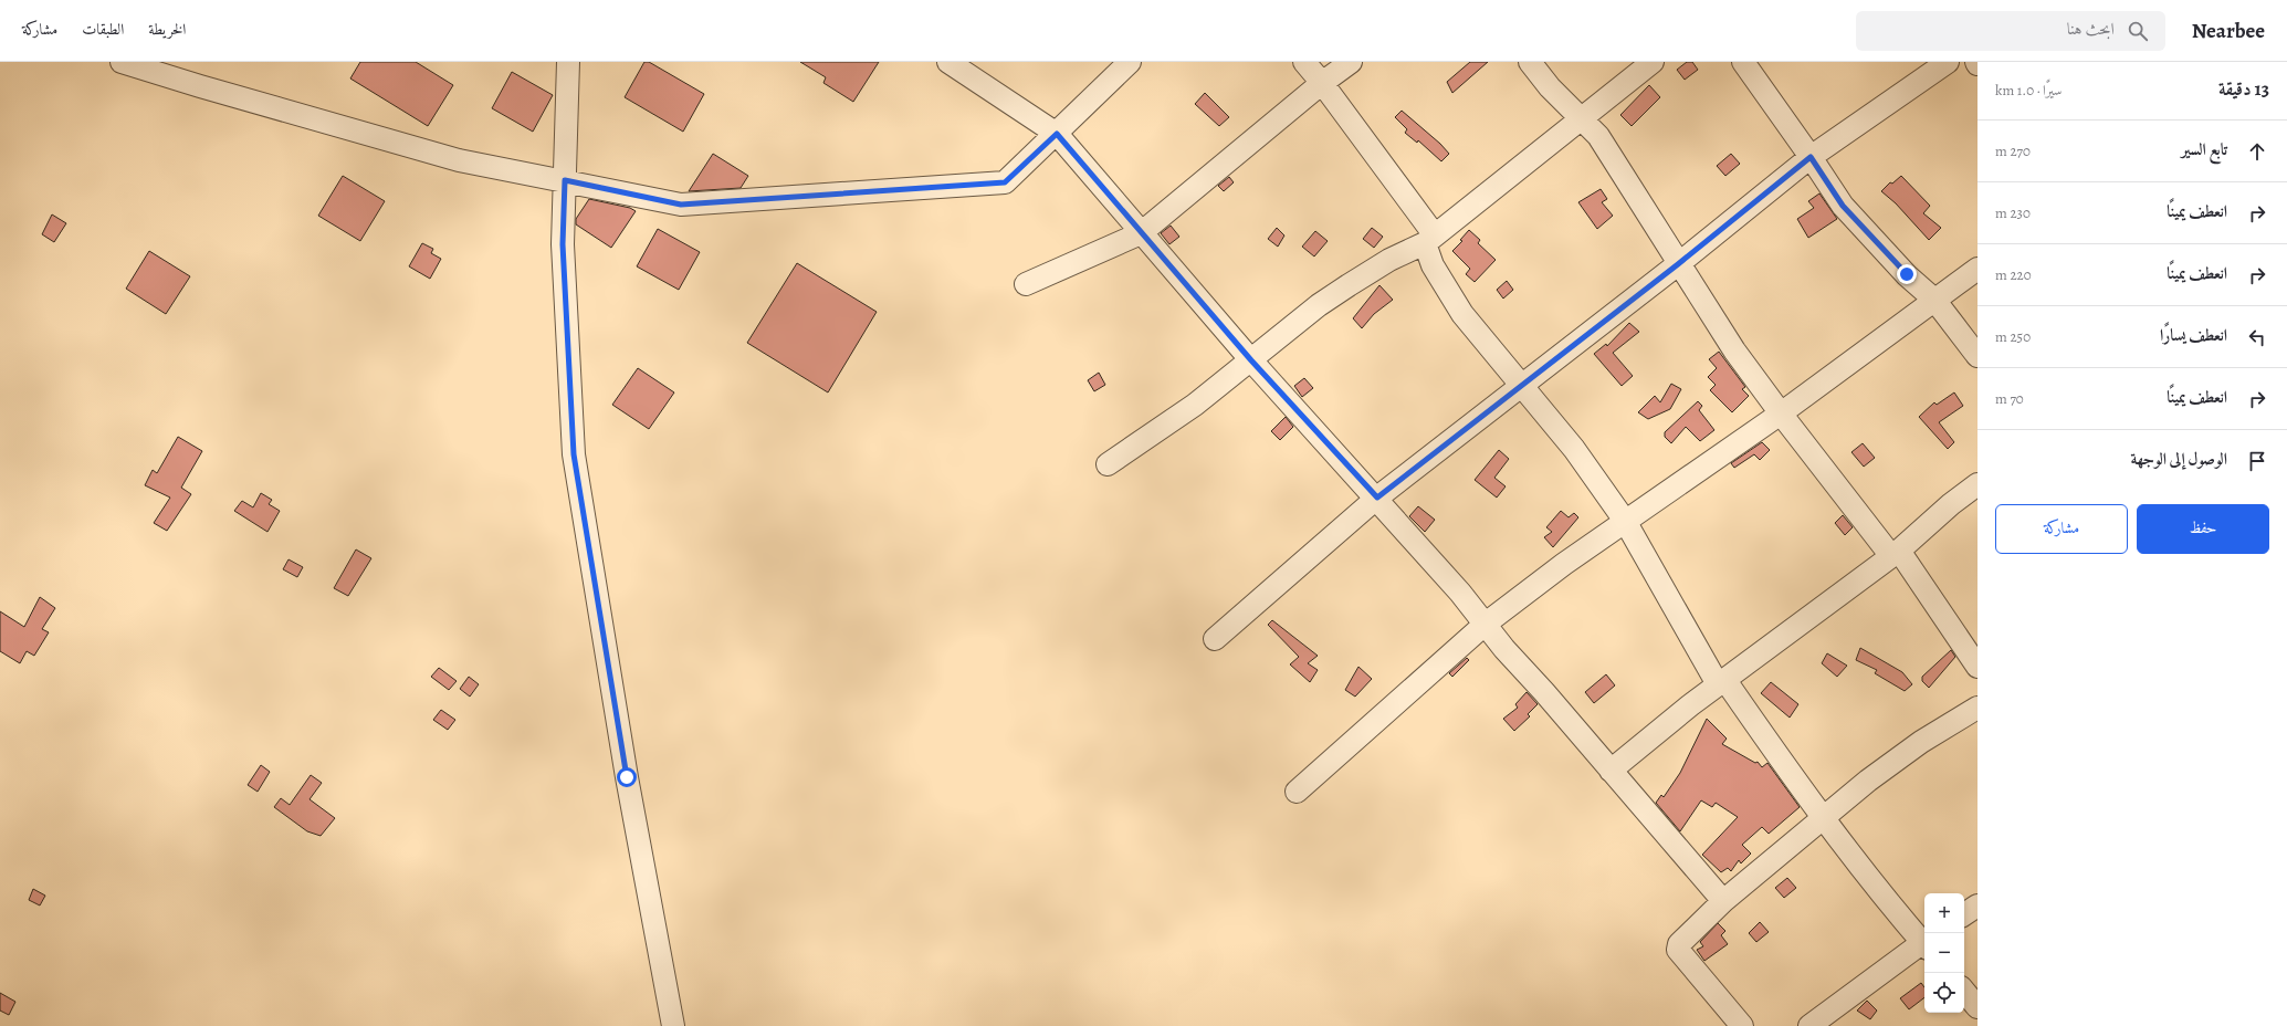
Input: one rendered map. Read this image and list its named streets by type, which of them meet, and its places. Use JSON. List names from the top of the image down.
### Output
{
  "page": {
    "header": "Nearbee",
    "search": "ابحث هنا",
    "nav": ["الخريطة", "الطبقات", "مشاركة"],
    "heading": ["13 دقيقة", "سيرًا · 1.0 km"],
    "list": [
      ["تابع السير", "270 m"],
      ["انعطف يمينًا", "230 m"],
      ["انعطف يمينًا", "220 m"],
      ["انعطف يسارًا", "250 m"],
      ["انعطف يمينًا", "70 m"],
      "الوصول إلى الوجهة"
    ],
    "buttons": ["حفظ", "مشاركة"],
    "map_buttons": ["+", "−"]
  }
}
